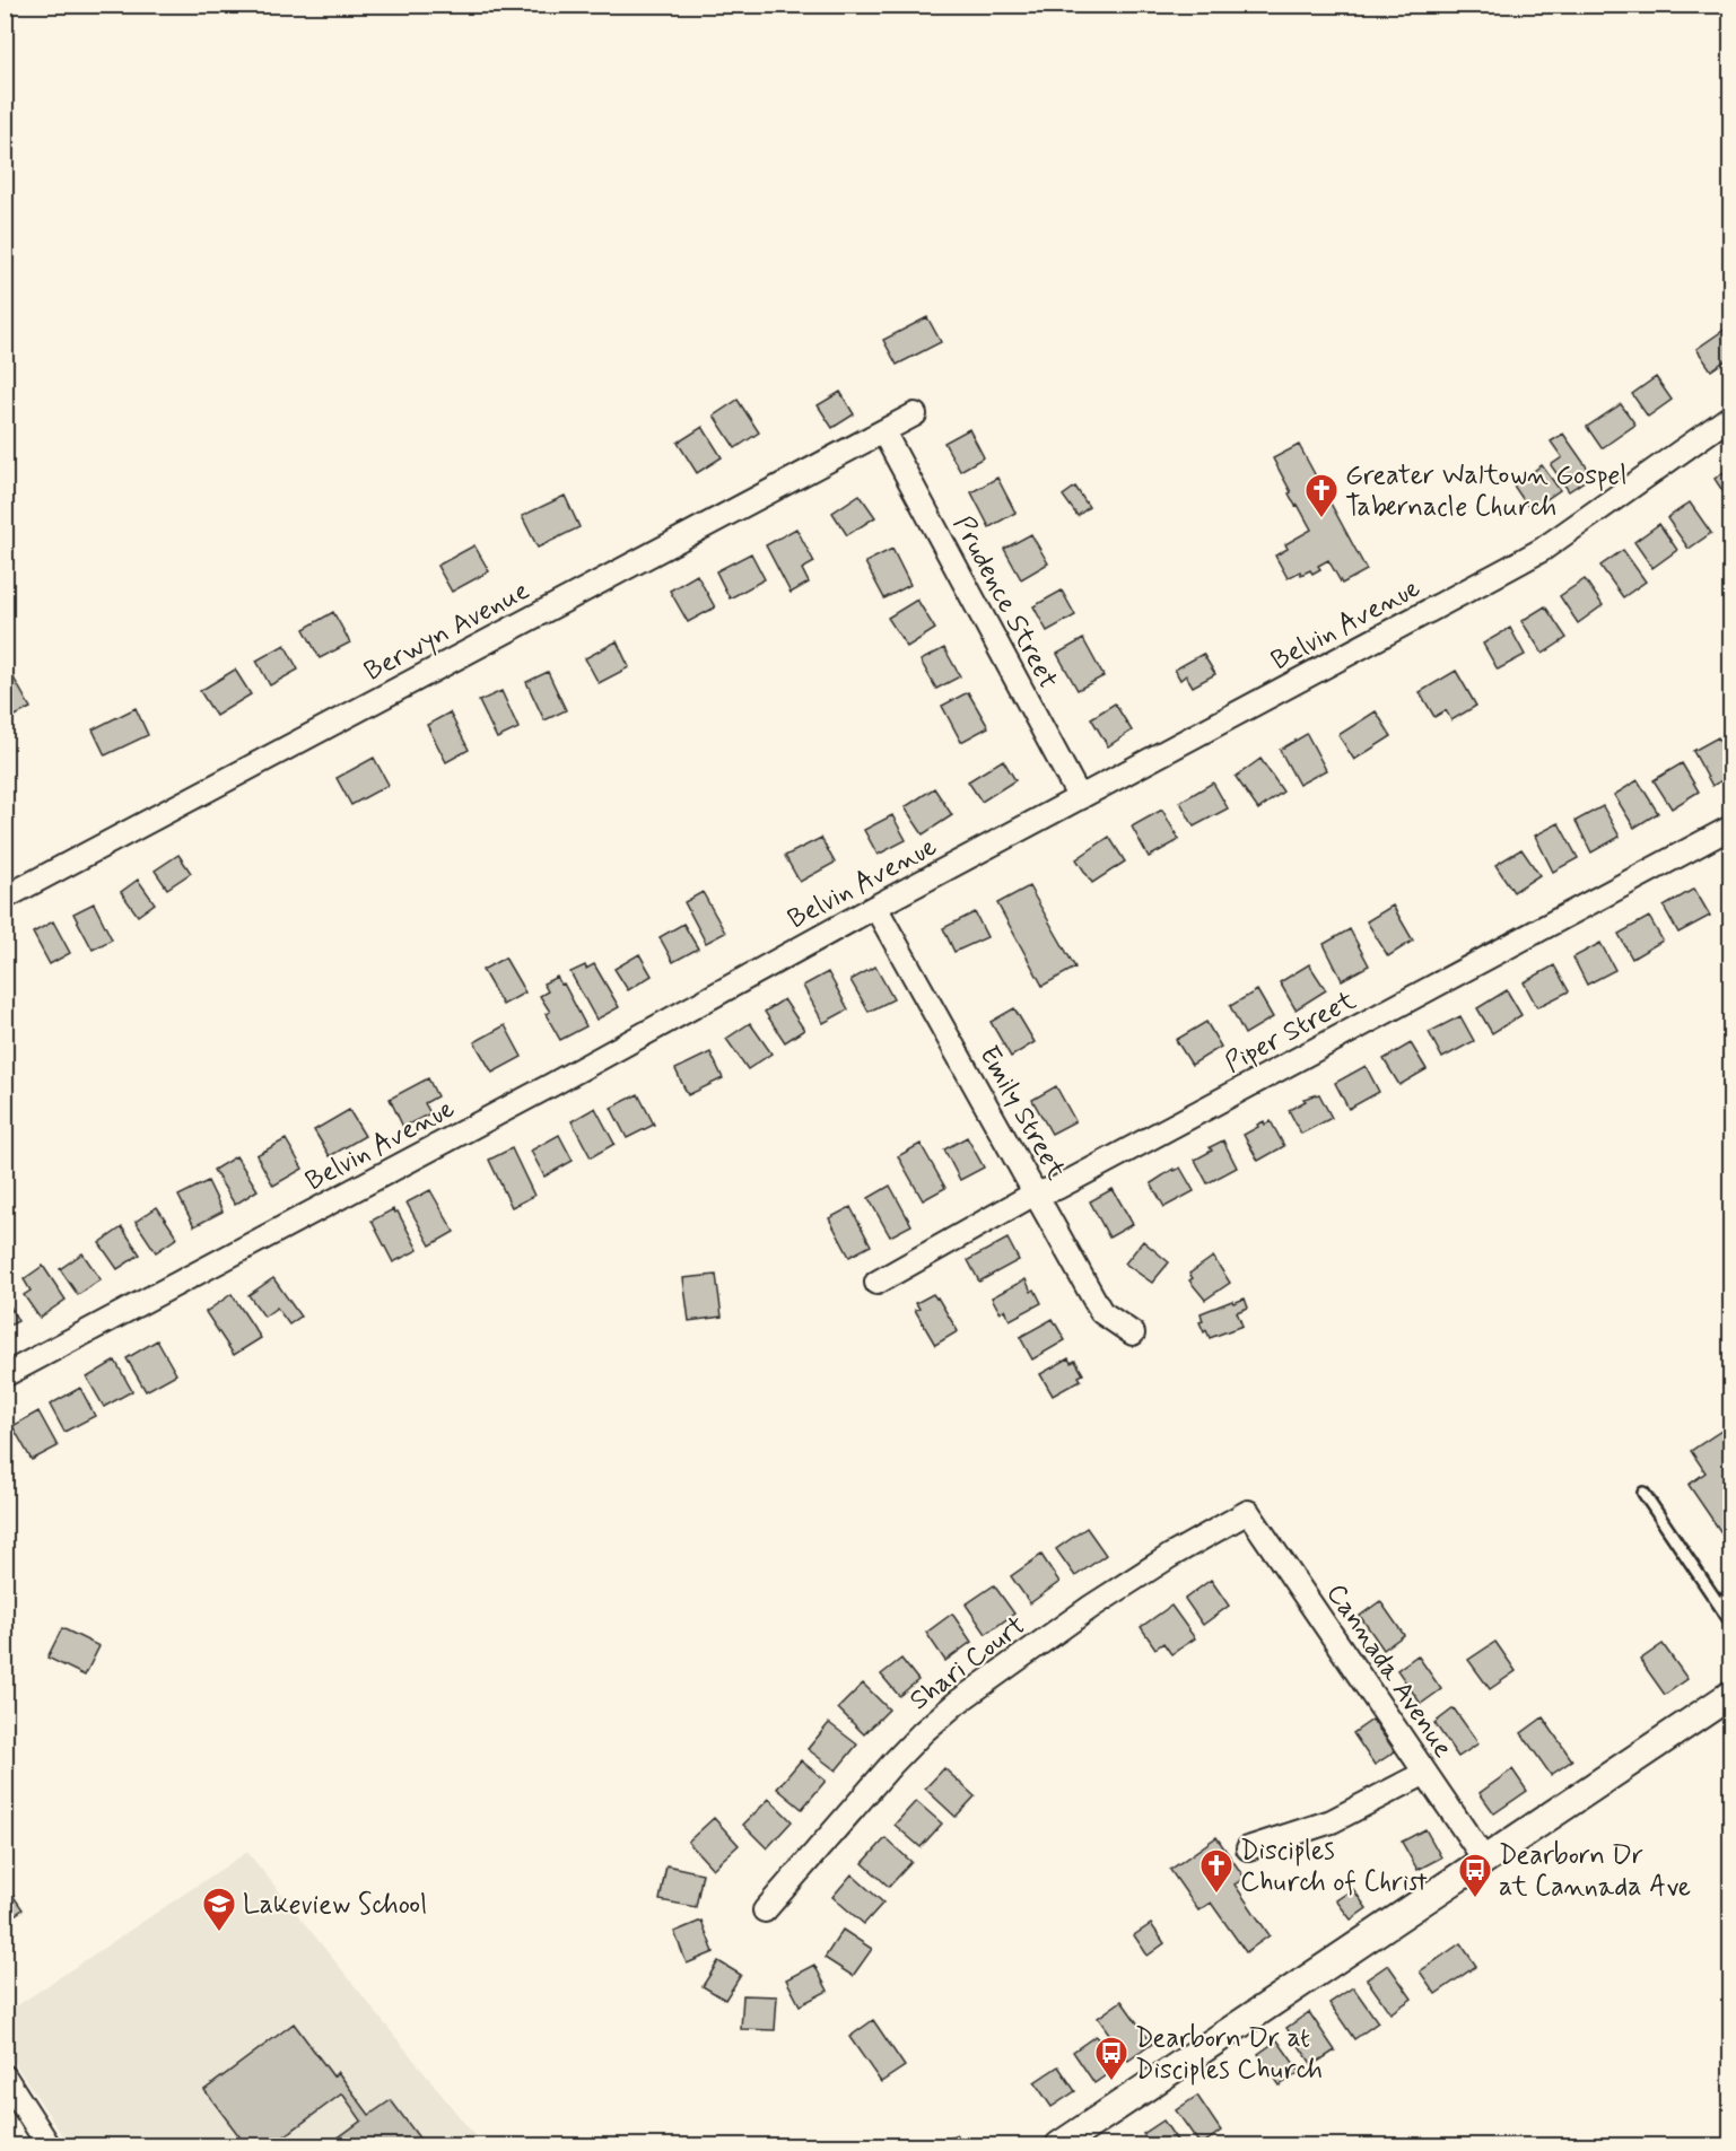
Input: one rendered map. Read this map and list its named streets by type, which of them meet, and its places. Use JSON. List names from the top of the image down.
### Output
{
  "streets": {
    "street": [
      "Prudence Street",
      "Belvin Avenue",
      "Berwyn Avenue",
      "Piper Street",
      "Emily Street",
      "Shari Court",
      "Cannada Avenue"
    ]
  },
  "crossings": [
    ["Prudence Street", "Belvin Avenue"],
    ["Prudence Street", "Berwyn Avenue"],
    ["Belvin Avenue", "Emily Street"],
    ["Piper Street", "Emily Street"],
    ["Shari Court", "Cannada Avenue"]
  ],
  "places": {
    "church": ["Greater Waltown Gospel Tabernacle Church", "Disciples Church of Christ"],
    "bus stop": ["Dearborn Dr at Cannada Ave", "Dearborn Dr at Disciples Church"],
    "school or university": ["Lakeview School"]
  }
}
